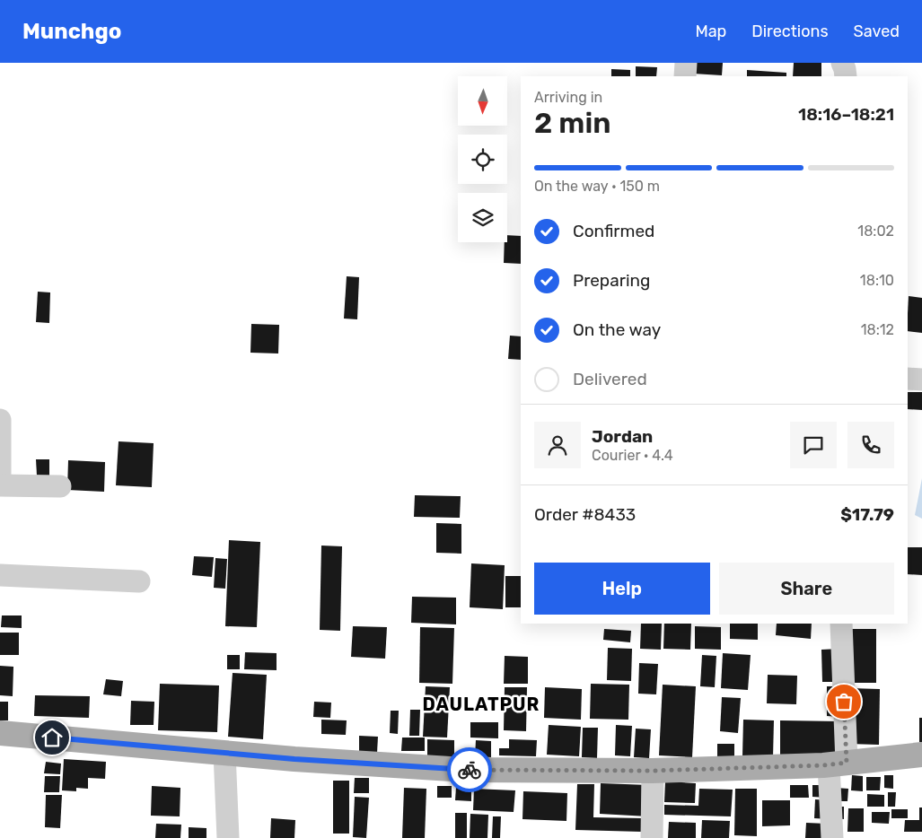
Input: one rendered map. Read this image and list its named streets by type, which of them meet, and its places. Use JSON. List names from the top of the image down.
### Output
{
  "districts": ["DAULATPUR"],
  "north": "bottom",
  "page": {
    "header": "Munchgo",
    "nav": ["Map", "Directions", "Saved"],
    "heading": ["2 min", "Arriving in", "18:16–18:21"],
    "panel": [
      "Jordan",
      "Courier · 4.4",
      "Order #8433",
      "$17.79"
    ],
    "bar": "On the way · 150 m",
    "list": [
      ["Confirmed", "18:02"],
      ["Preparing", "18:10"],
      ["On the way", "18:12"],
      "Delivered"
    ],
    "buttons": ["Help", "Share"]
  }
}
